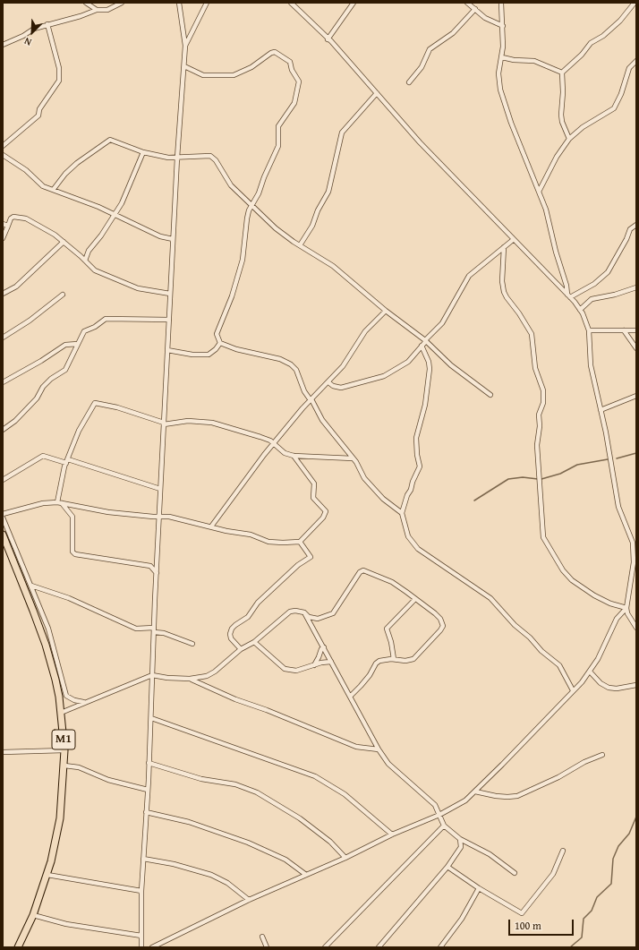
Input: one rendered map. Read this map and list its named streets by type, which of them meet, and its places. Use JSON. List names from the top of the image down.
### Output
{
  "streets": {
    "main road": ["M1"]
  },
  "scale_bar": "100 m",
  "north": "bottom left"
}
